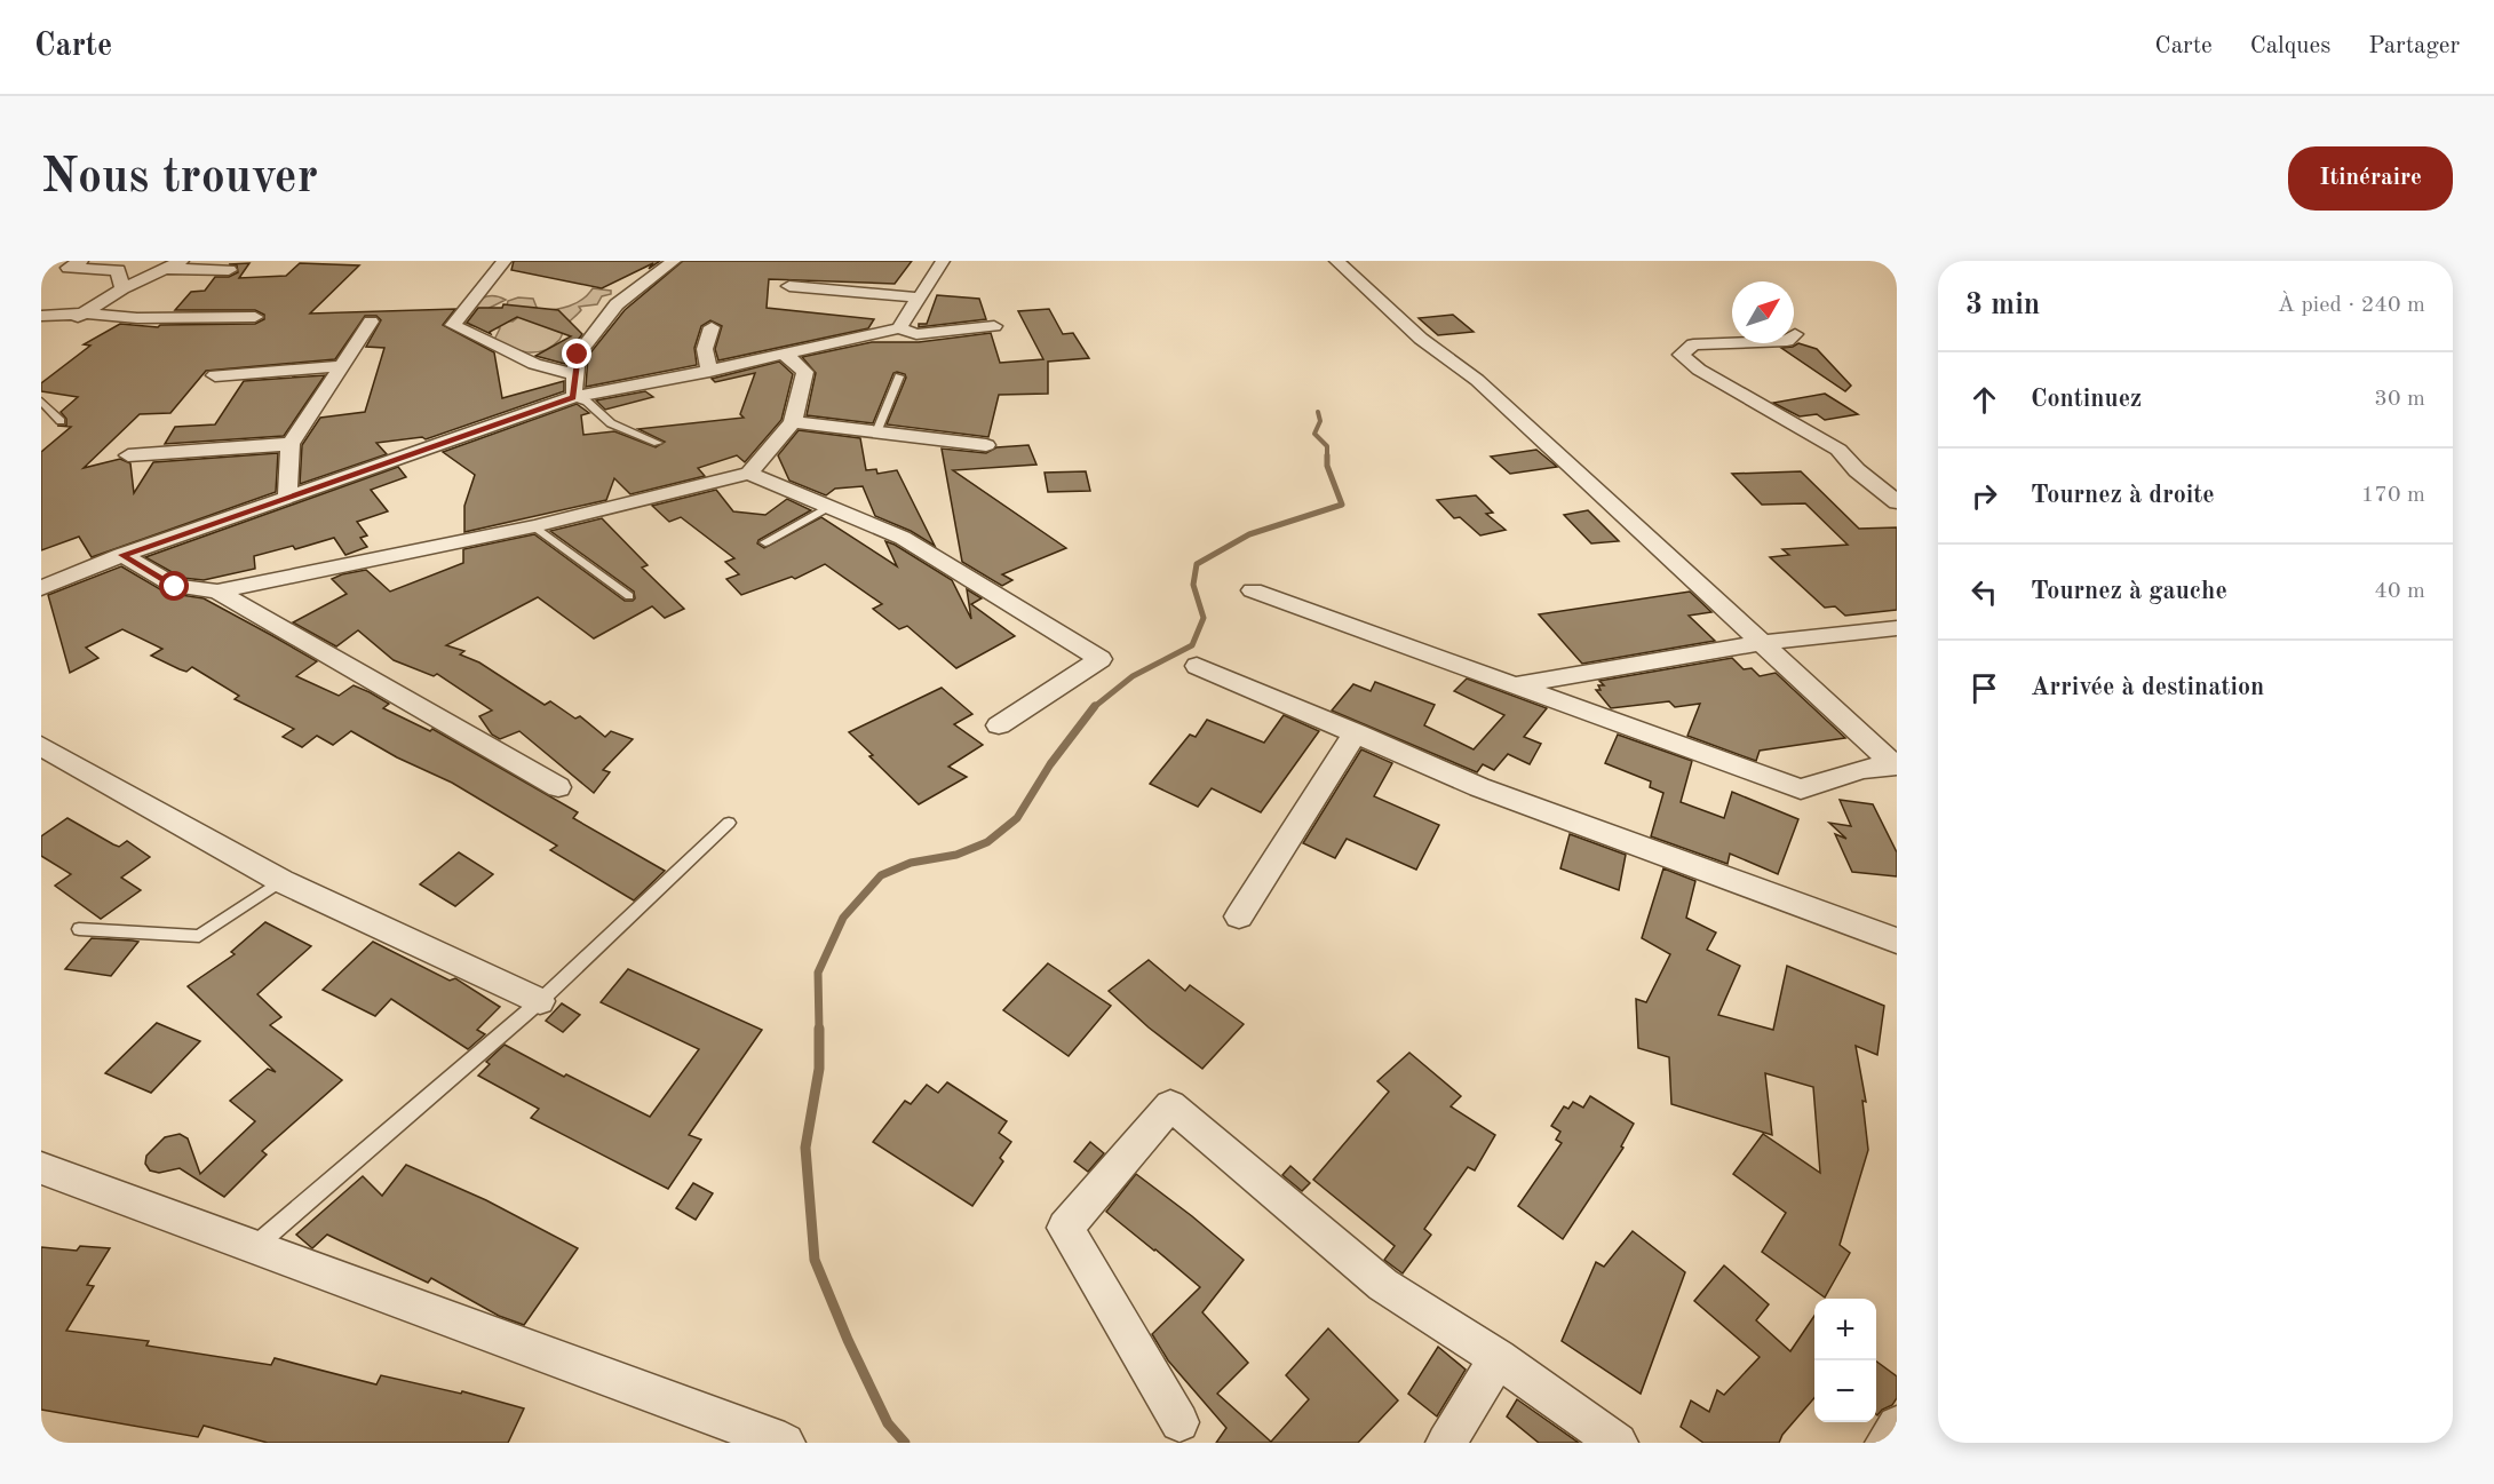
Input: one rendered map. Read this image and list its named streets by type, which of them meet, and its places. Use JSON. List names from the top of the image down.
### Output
{
  "north": "top right",
  "page": {
    "header": "Carte",
    "nav": ["Carte", "Calques", "Partager"],
    "buttons": "Itinéraire",
    "title": "Nous trouver",
    "heading": ["3 min", "À pied · 240 m"],
    "list": [
      ["Continuez", "30 m"],
      ["Tournez à droite", "170 m"],
      ["Tournez à gauche", "40 m"],
      "Arrivée à destination"
    ],
    "map_buttons": ["+", "−"]
  }
}
